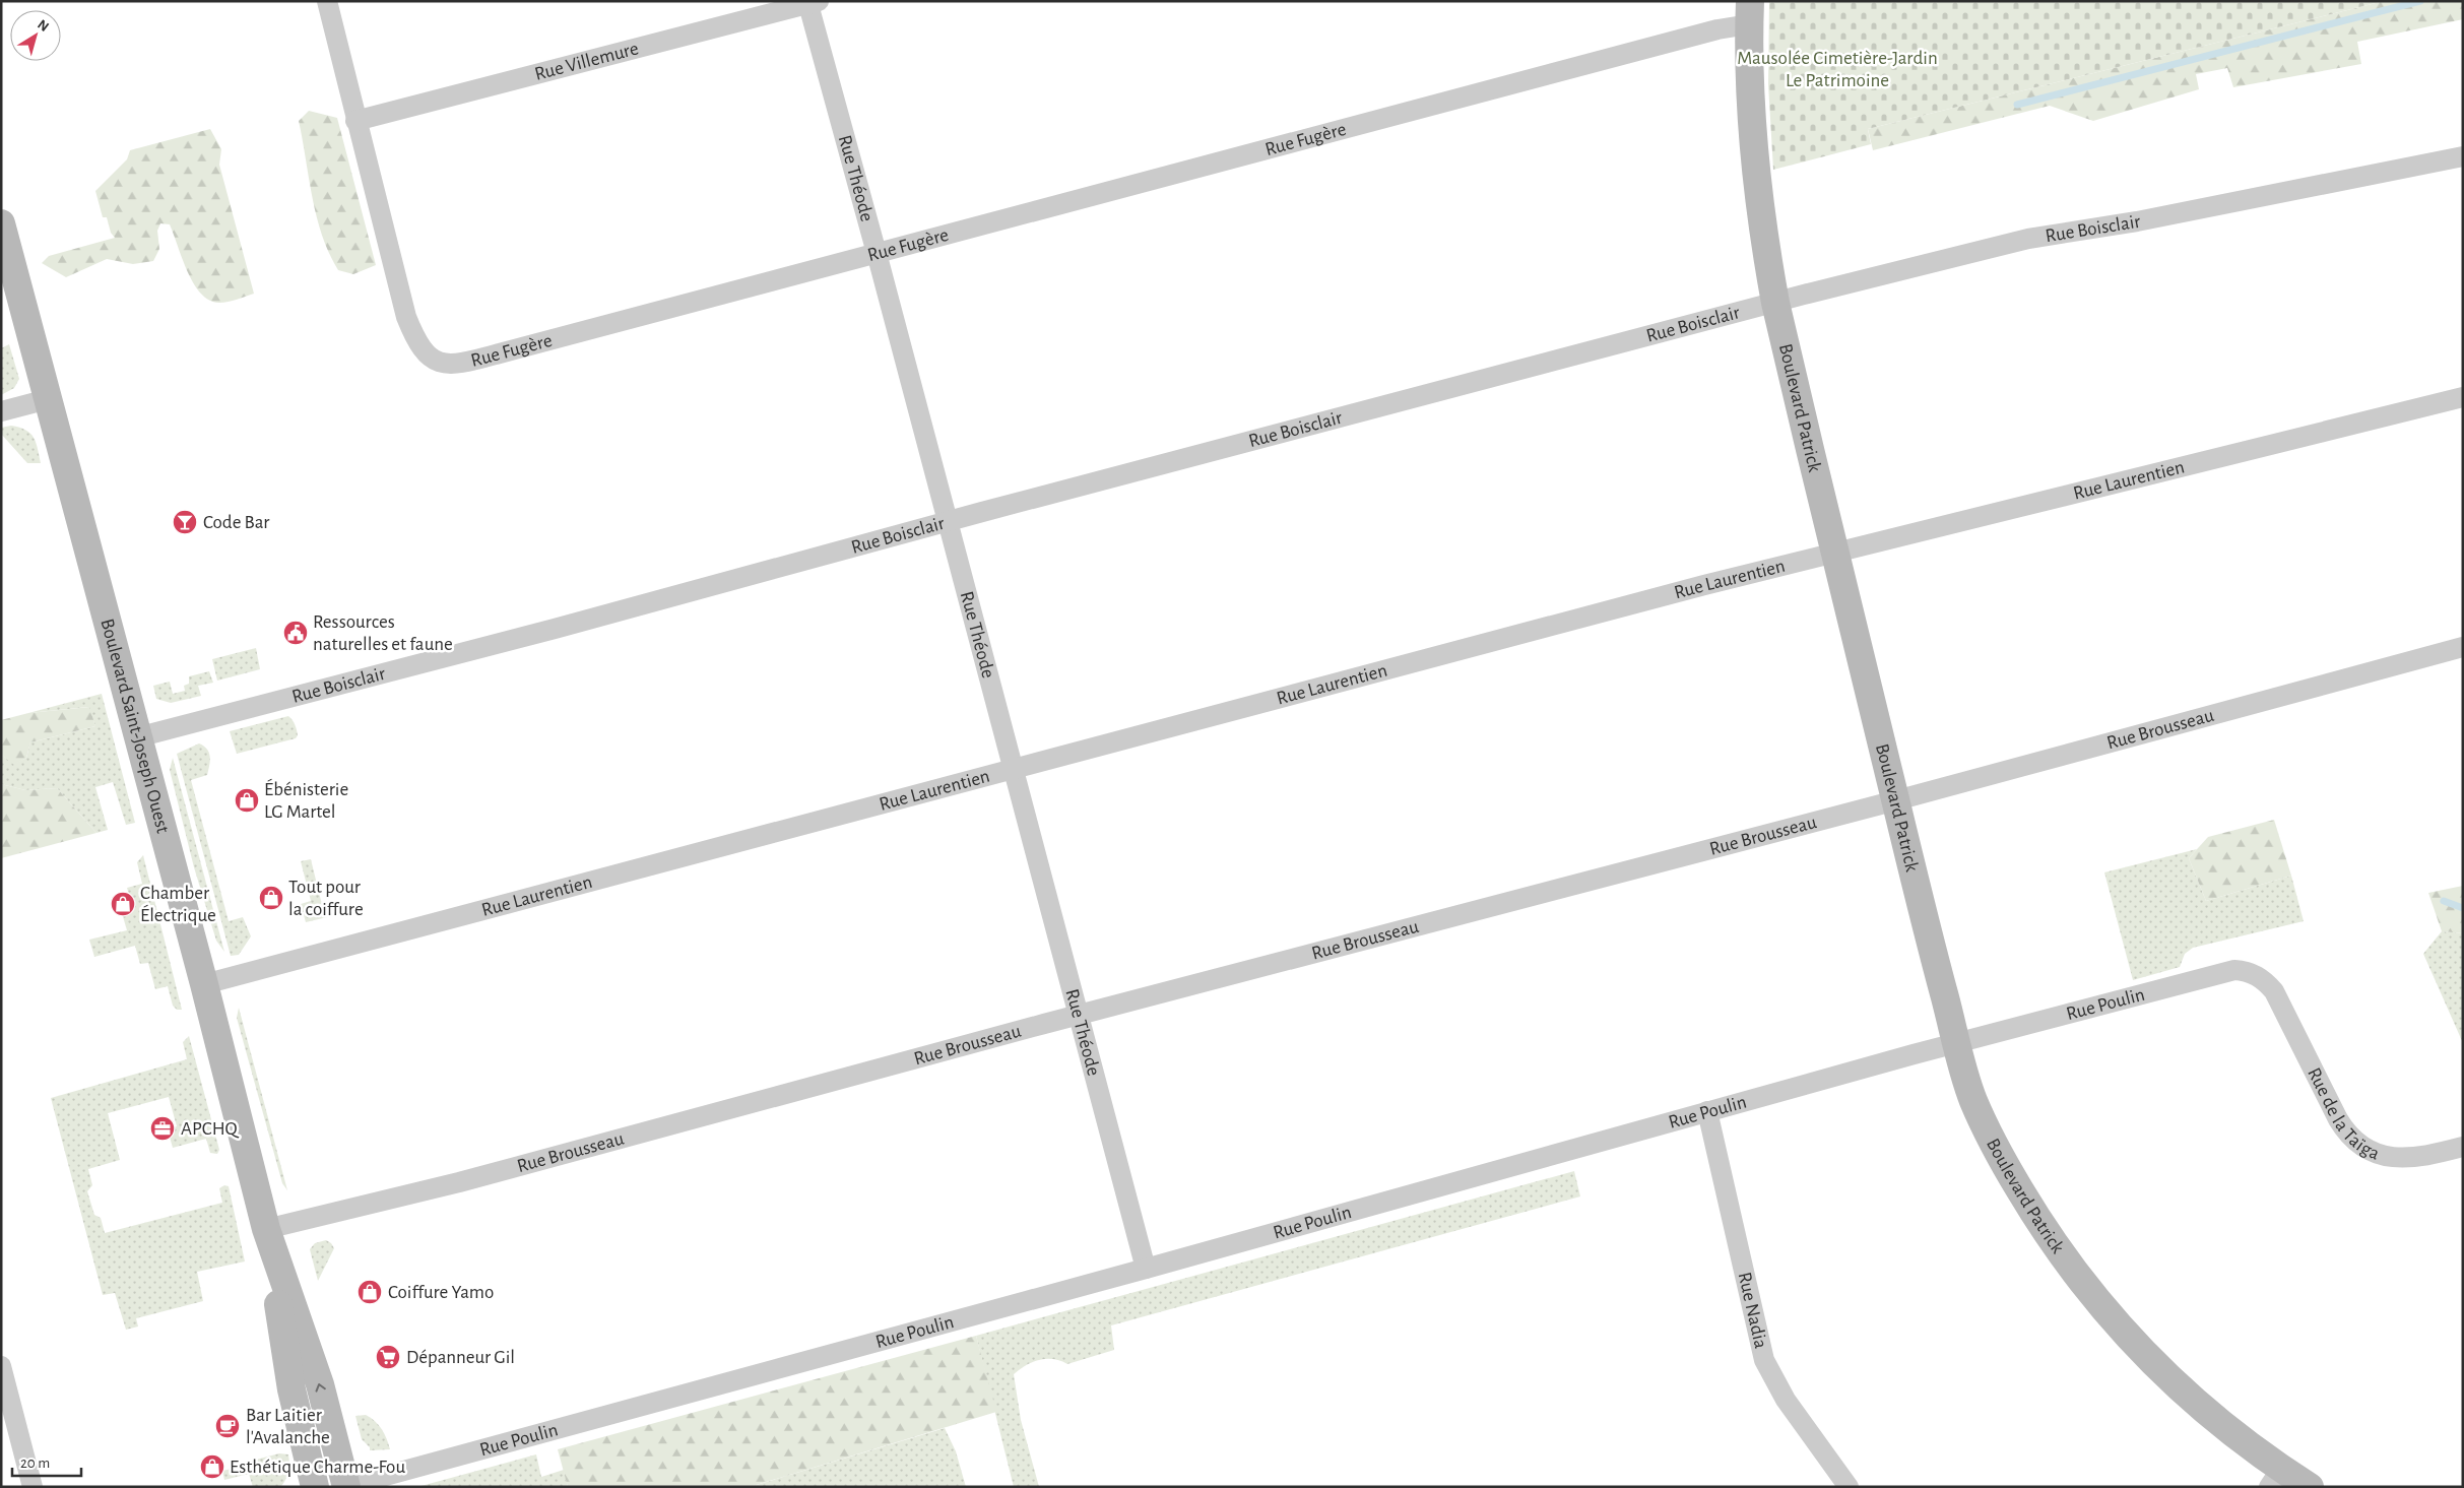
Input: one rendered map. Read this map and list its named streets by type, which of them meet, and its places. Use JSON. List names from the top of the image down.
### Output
{
  "streets": {
    "street": [
      "Rue Villemure",
      "Rue Fugère",
      "Rue Théode",
      "Rue Boisclair",
      "Boulevard Patrick",
      "Rue Laurentien",
      "Boulevard Saint-Joseph Ouest",
      "Rue Brousseau",
      "Rue Poulin",
      "Rue de la Taïga",
      "Rue Nadia"
    ]
  },
  "crossings": [
    ["Rue Villemure", "Rue Fugère"],
    ["Rue Villemure", "Rue Théode"],
    ["Rue Fugère", "Rue Théode"],
    ["Rue Fugère", "Boulevard Patrick"],
    ["Rue Théode", "Rue Boisclair"],
    ["Rue Théode", "Rue Laurentien"],
    ["Rue Théode", "Rue Brousseau"],
    ["Rue Théode", "Rue Poulin"],
    ["Rue Boisclair", "Boulevard Patrick"],
    ["Rue Boisclair", "Boulevard Saint-Joseph Ouest"],
    ["Boulevard Patrick", "Rue Laurentien"],
    ["Boulevard Patrick", "Rue Brousseau"],
    ["Boulevard Patrick", "Rue Poulin"],
    ["Rue Laurentien", "Boulevard Saint-Joseph Ouest"],
    ["Boulevard Saint-Joseph Ouest", "Rue Brousseau"],
    ["Boulevard Saint-Joseph Ouest", "Rue Poulin"],
    ["Rue Poulin", "Rue de la Taïga"],
    ["Rue Poulin", "Rue Nadia"]
  ],
  "parks": ["Mausolée Cimetière-Jardin Le Patrimoine"],
  "places": {
    "bar": ["Code Bar"],
    "public building": ["Ressources naturelles et faune"],
    "shop": [
      "Ébénisterie LG Martel",
      "Tout pour la coiffure",
      "Chamber Électrique",
      "Coiffure Yamo",
      "Esthétique Charme-Fou"
    ],
    "office": ["APCHQ"],
    "supermarket": ["Dépanneur Gil"],
    "cafe": ["Bar Laitier l'Avalanche"]
  },
  "scale_bar": "20 m",
  "north": "top right"
}
